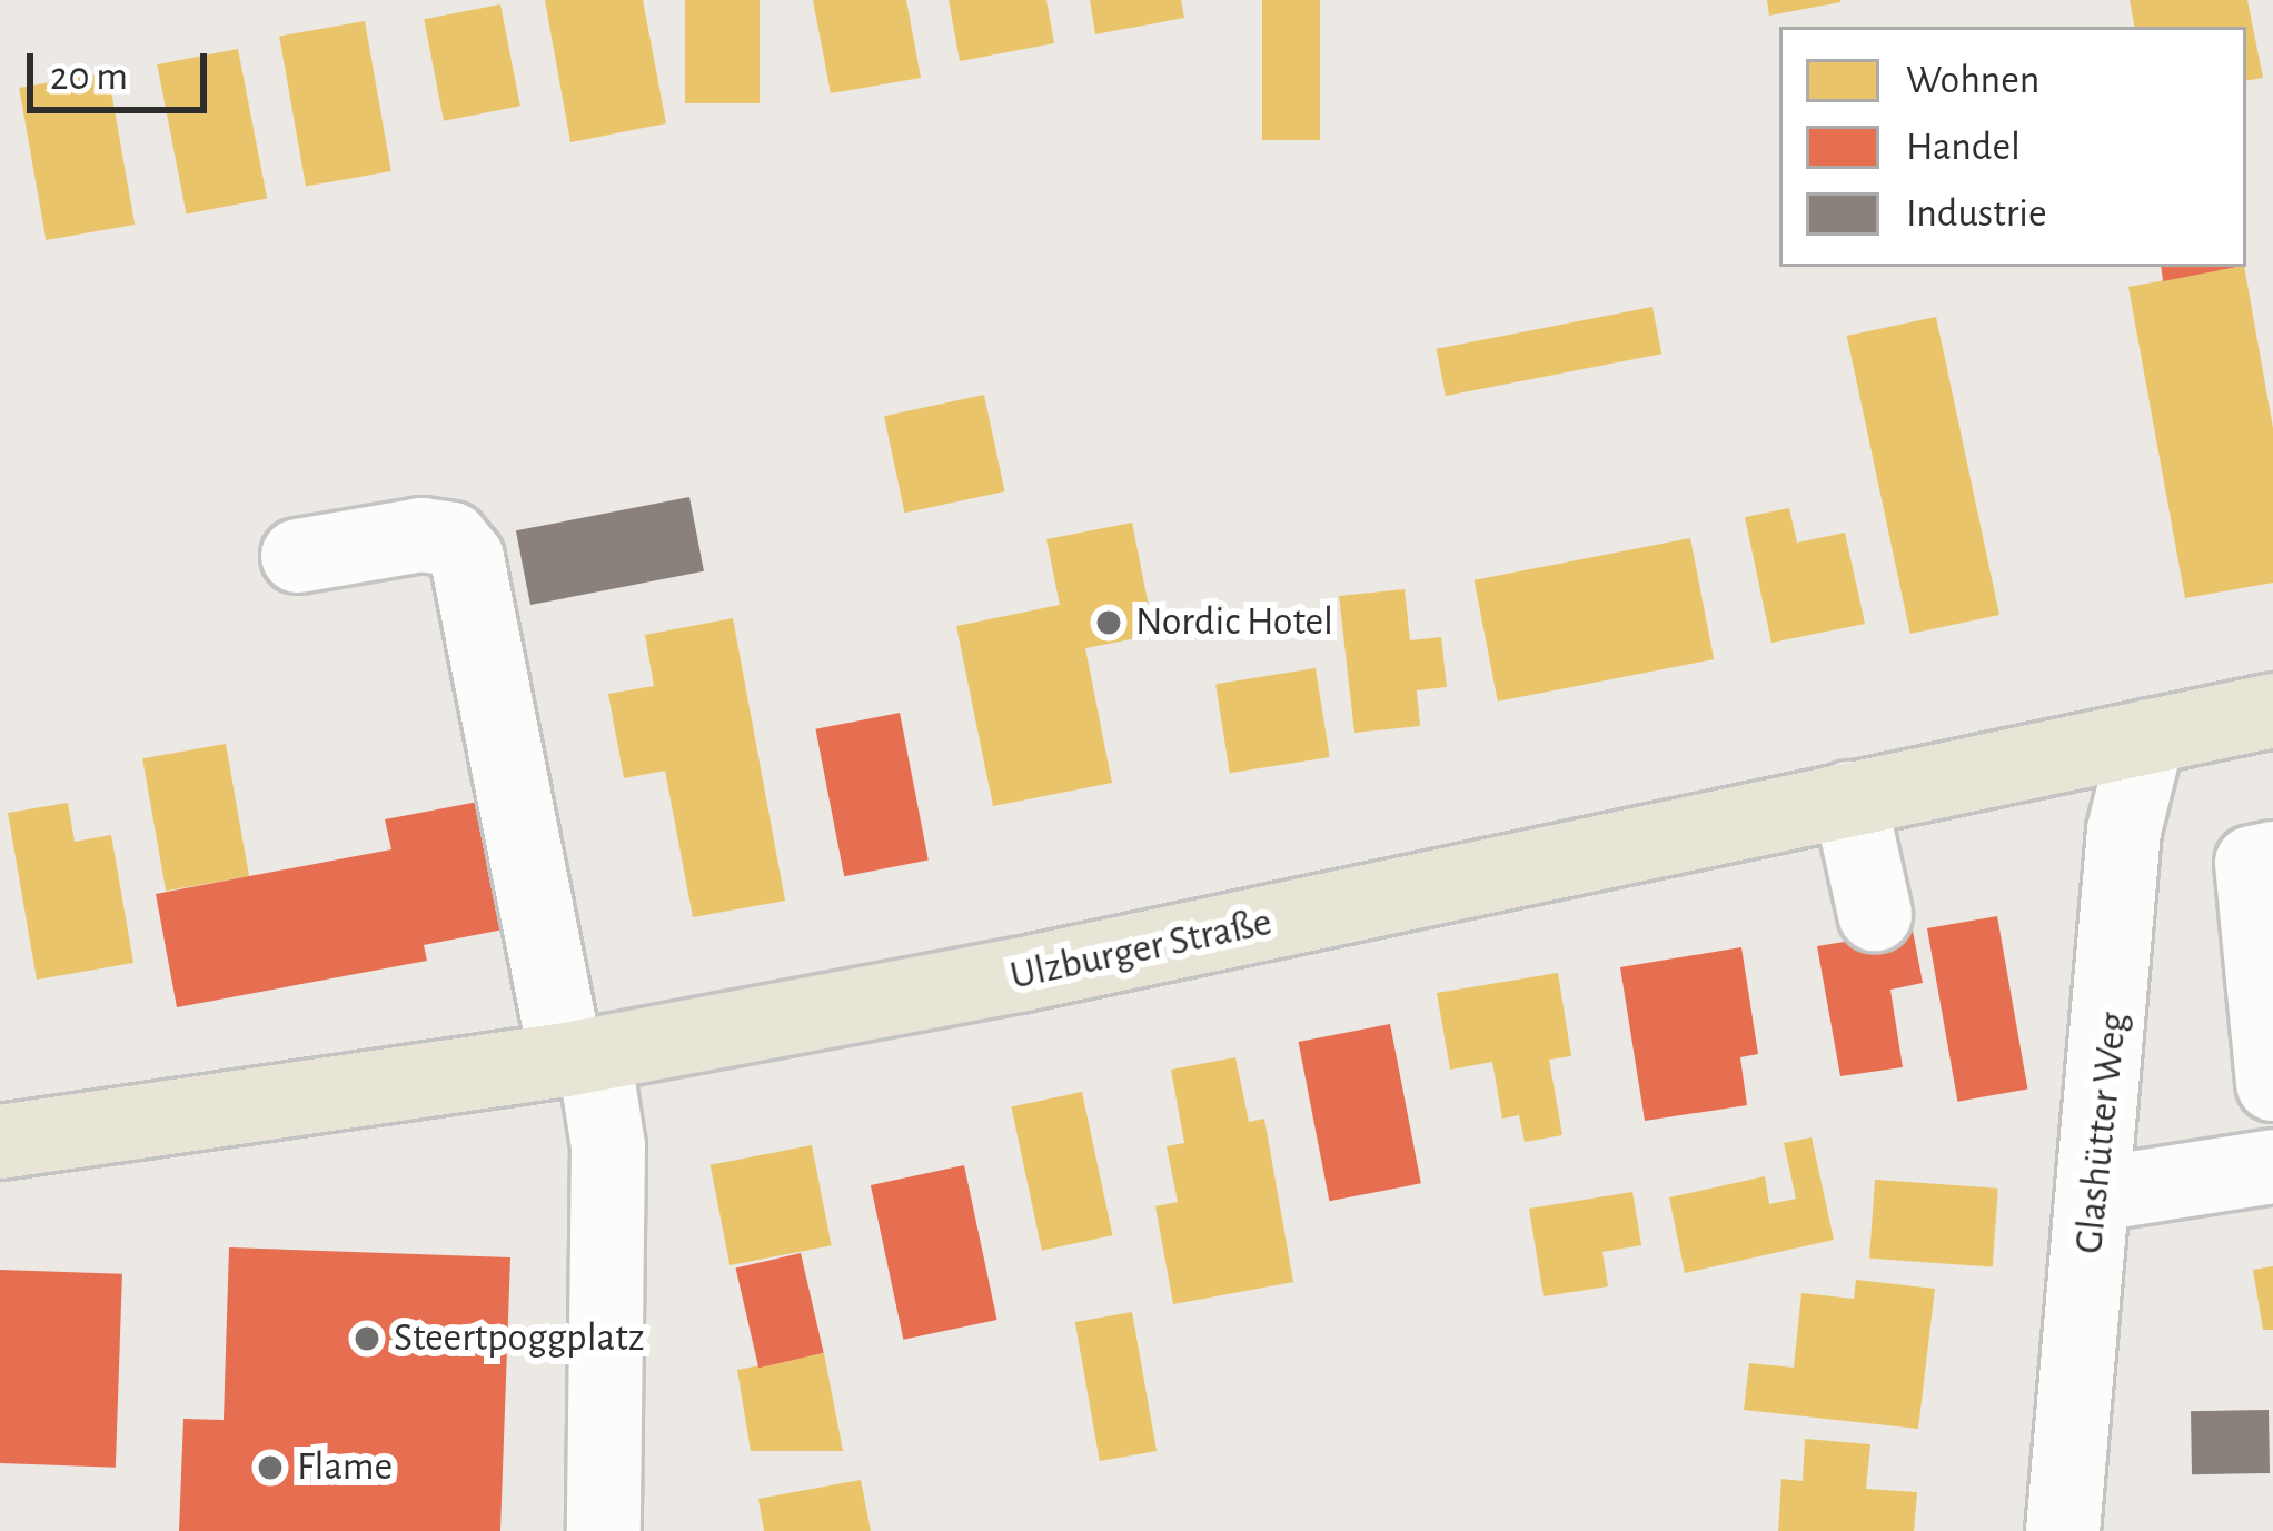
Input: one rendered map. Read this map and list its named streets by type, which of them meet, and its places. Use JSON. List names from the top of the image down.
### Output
{
  "streets": {
    "main road": ["Ulzburger Straße"],
    "street": ["Glashütter Weg"]
  },
  "crossings": [
    ["Ulzburger Straße", "Glashütter Weg"]
  ],
  "places": ["Nordic Hotel", "Steertpoggplatz", "Flame"],
  "legend": ["Wohnen", "Handel", "Industrie"],
  "scale_bar": "20 m"
}
